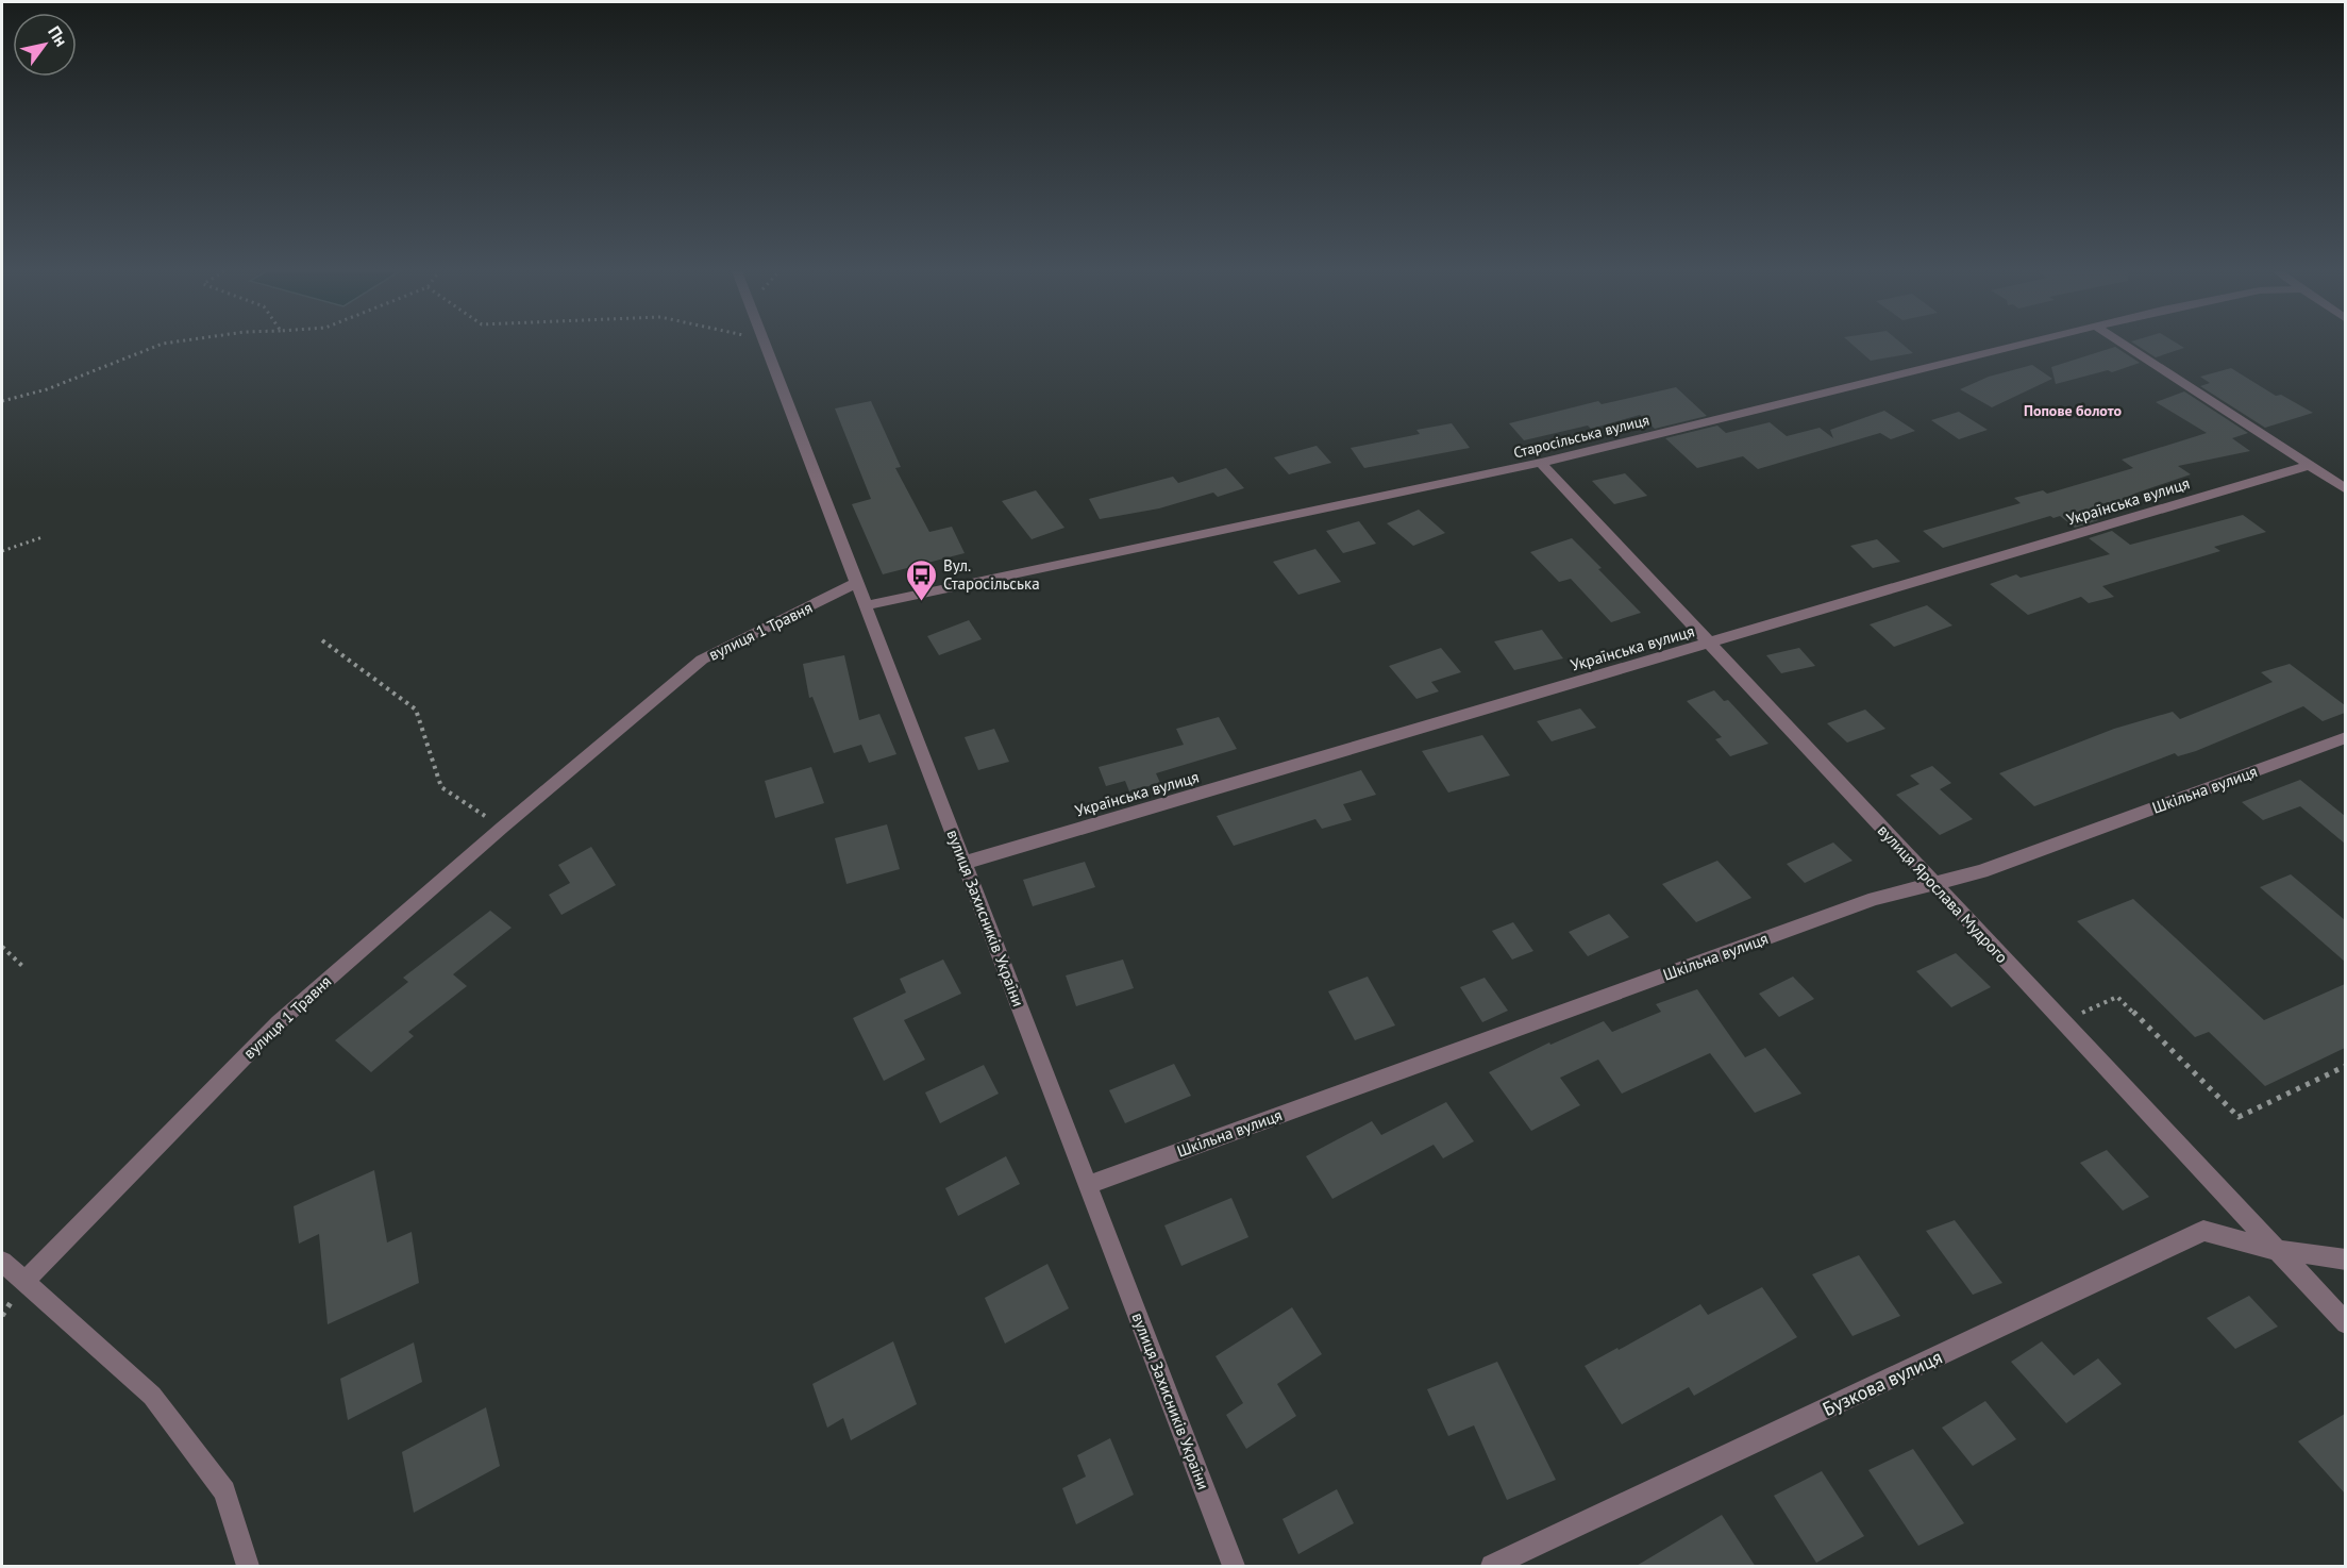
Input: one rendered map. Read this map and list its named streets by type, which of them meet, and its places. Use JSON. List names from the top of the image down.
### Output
{
  "streets": {
    "street": [
      "Старосільська вулиця",
      "Українська вулиця",
      "вулиця 1 Травня",
      "Шкільна вулиця",
      "вулиця Ярослава Мудрого",
      "вулиця Захисників України",
      "Бузкова вулиця"
    ]
  },
  "crossings": [
    ["Старосільська вулиця", "вулиця Ярослава Мудрого"],
    ["Старосільська вулиця", "вулиця Захисників України"],
    ["Українська вулиця", "вулиця Ярослава Мудрого"],
    ["Українська вулиця", "вулиця Захисників України"],
    ["Шкільна вулиця", "вулиця Ярослава Мудрого"],
    ["Шкільна вулиця", "вулиця Захисників України"],
    ["вулиця Ярослава Мудрого", "Бузкова вулиця"]
  ],
  "districts": ["Попове болото"],
  "places": {
    "bus stop": ["Вул. Старосільська"]
  },
  "north": "top right"
}
